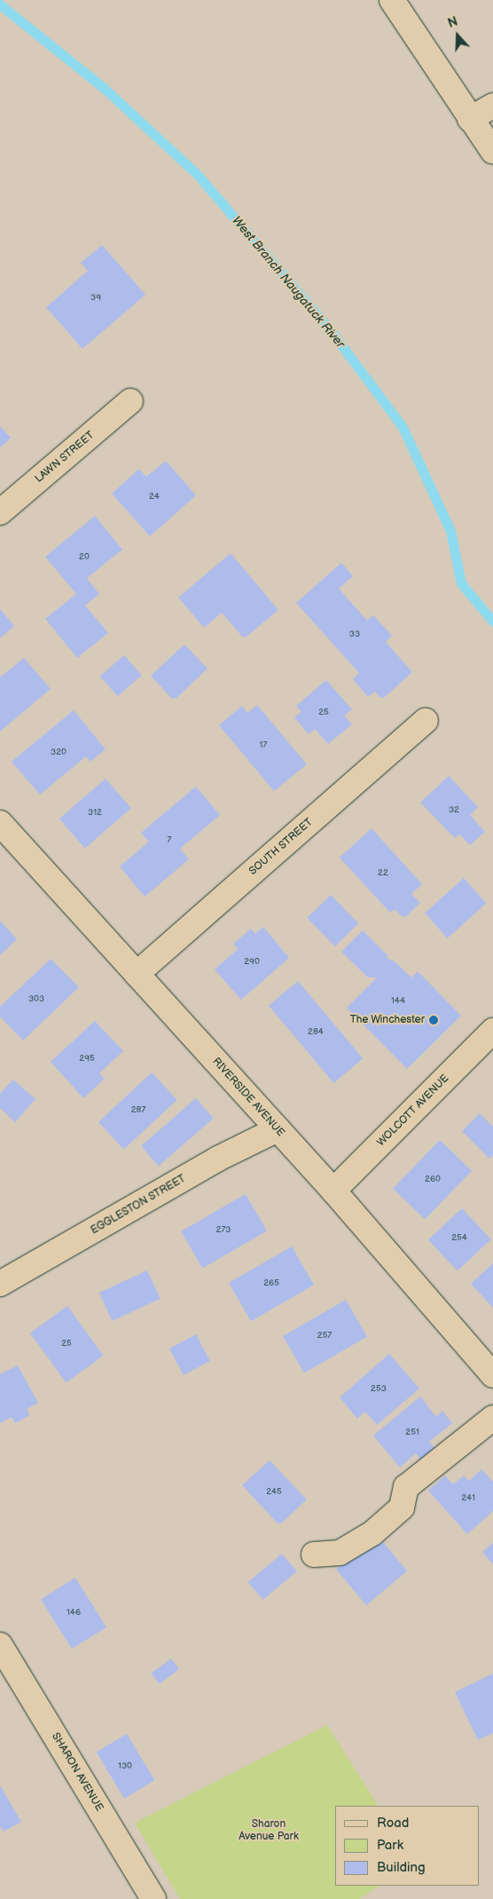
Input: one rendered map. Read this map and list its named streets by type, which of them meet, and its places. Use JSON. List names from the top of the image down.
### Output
{
  "streets": {
    "street": [
      "LAWN STREET",
      "SOUTH STREET",
      "RIVERSIDE AVENUE",
      "WOLCOTT AVENUE",
      "EGGLESTON STREET",
      "SHARON AVENUE"
    ]
  },
  "crossings": [
    ["SOUTH STREET", "RIVERSIDE AVENUE"],
    ["RIVERSIDE AVENUE", "WOLCOTT AVENUE"],
    ["RIVERSIDE AVENUE", "EGGLESTON STREET"]
  ],
  "water": ["West Branch Naugatuck River"],
  "parks": ["Sharon Avenue Park"],
  "places": ["The Winchester"],
  "house_numbers": [
    "39",
    "24",
    "20",
    "33",
    "25",
    "17",
    "320",
    "32",
    "312",
    "7",
    "22",
    "290",
    "303",
    "144",
    "284",
    "295",
    "287",
    "260",
    "273",
    "254",
    "265",
    "257",
    "25",
    "253",
    "251",
    "245",
    "241",
    "146",
    "130"
  ],
  "legend": ["Road", "Park", "Building"],
  "north": "top"
}
